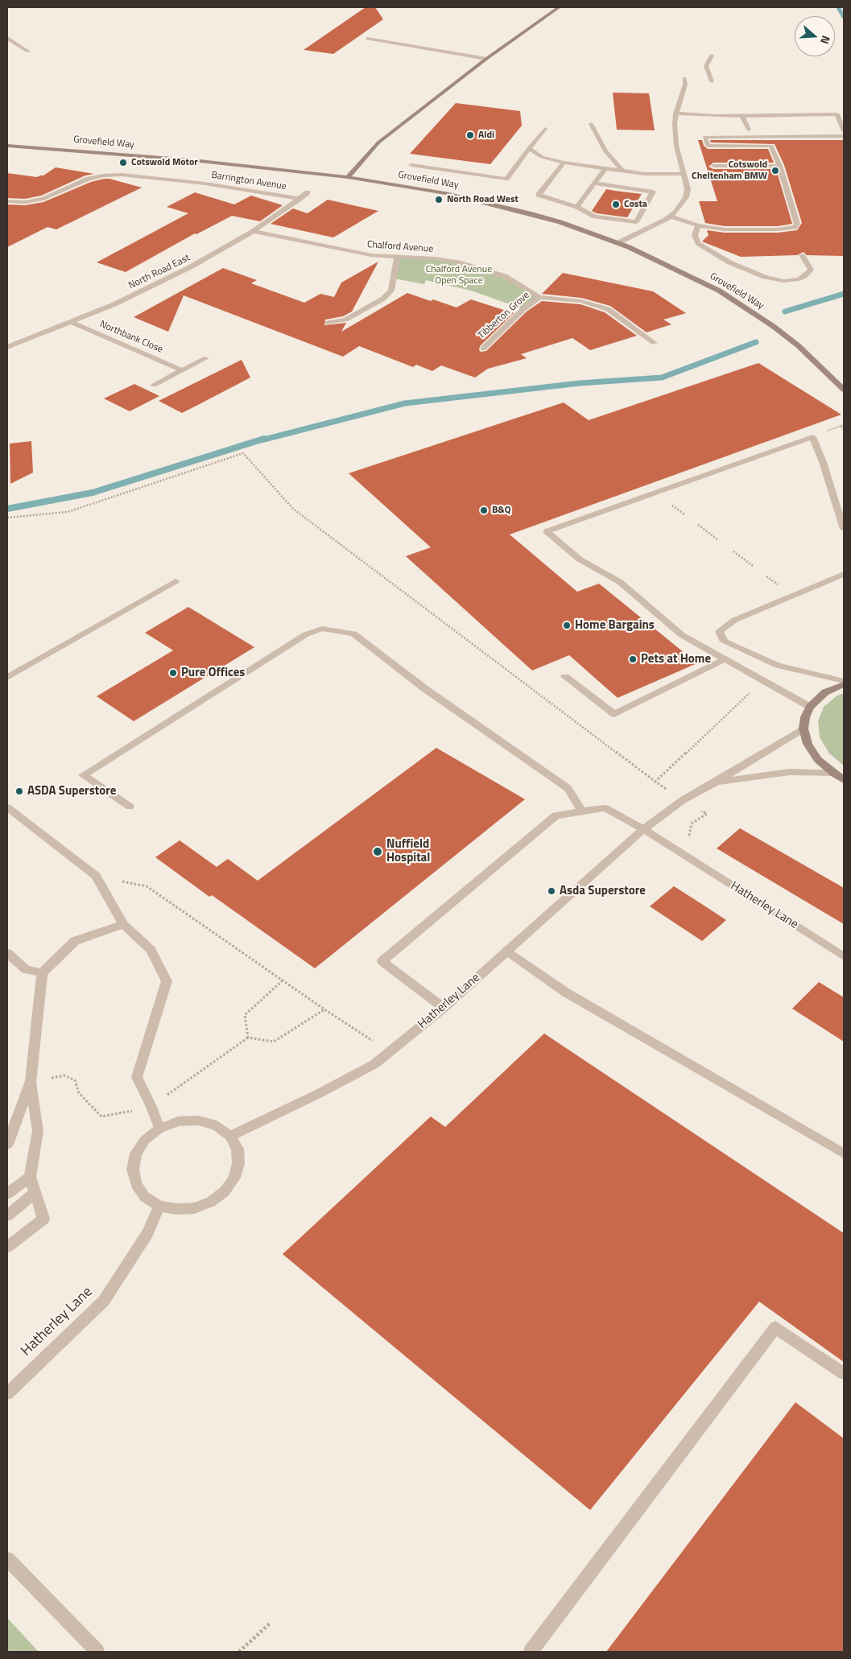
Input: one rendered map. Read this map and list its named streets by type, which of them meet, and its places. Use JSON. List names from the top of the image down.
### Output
{
  "streets": {
    "street": [
      "Grovefield Way",
      "Barrington Avenue",
      "Chalford Avenue",
      "North Road East",
      "Tibberton Grove",
      "Northbank Close",
      "Hatherley Lane"
    ]
  },
  "crossings": [
    ["Barrington Avenue", "North Road East"],
    ["Chalford Avenue", "North Road East"],
    ["Chalford Avenue", "Tibberton Grove"],
    ["North Road East", "Northbank Close"]
  ],
  "parks": ["Chalford Avenue Open Space"],
  "places": [
    "Aldi",
    "Cotswold Motor",
    "Cotswold Cheltenham BMW",
    "North Road West",
    "Costa",
    "B&Q",
    "Home Bargains",
    "Pets at Home",
    "Pure Offices",
    "ASDA Superstore",
    "Nuffield Hospital",
    "Asda Superstore"
  ],
  "north": "right"
}
